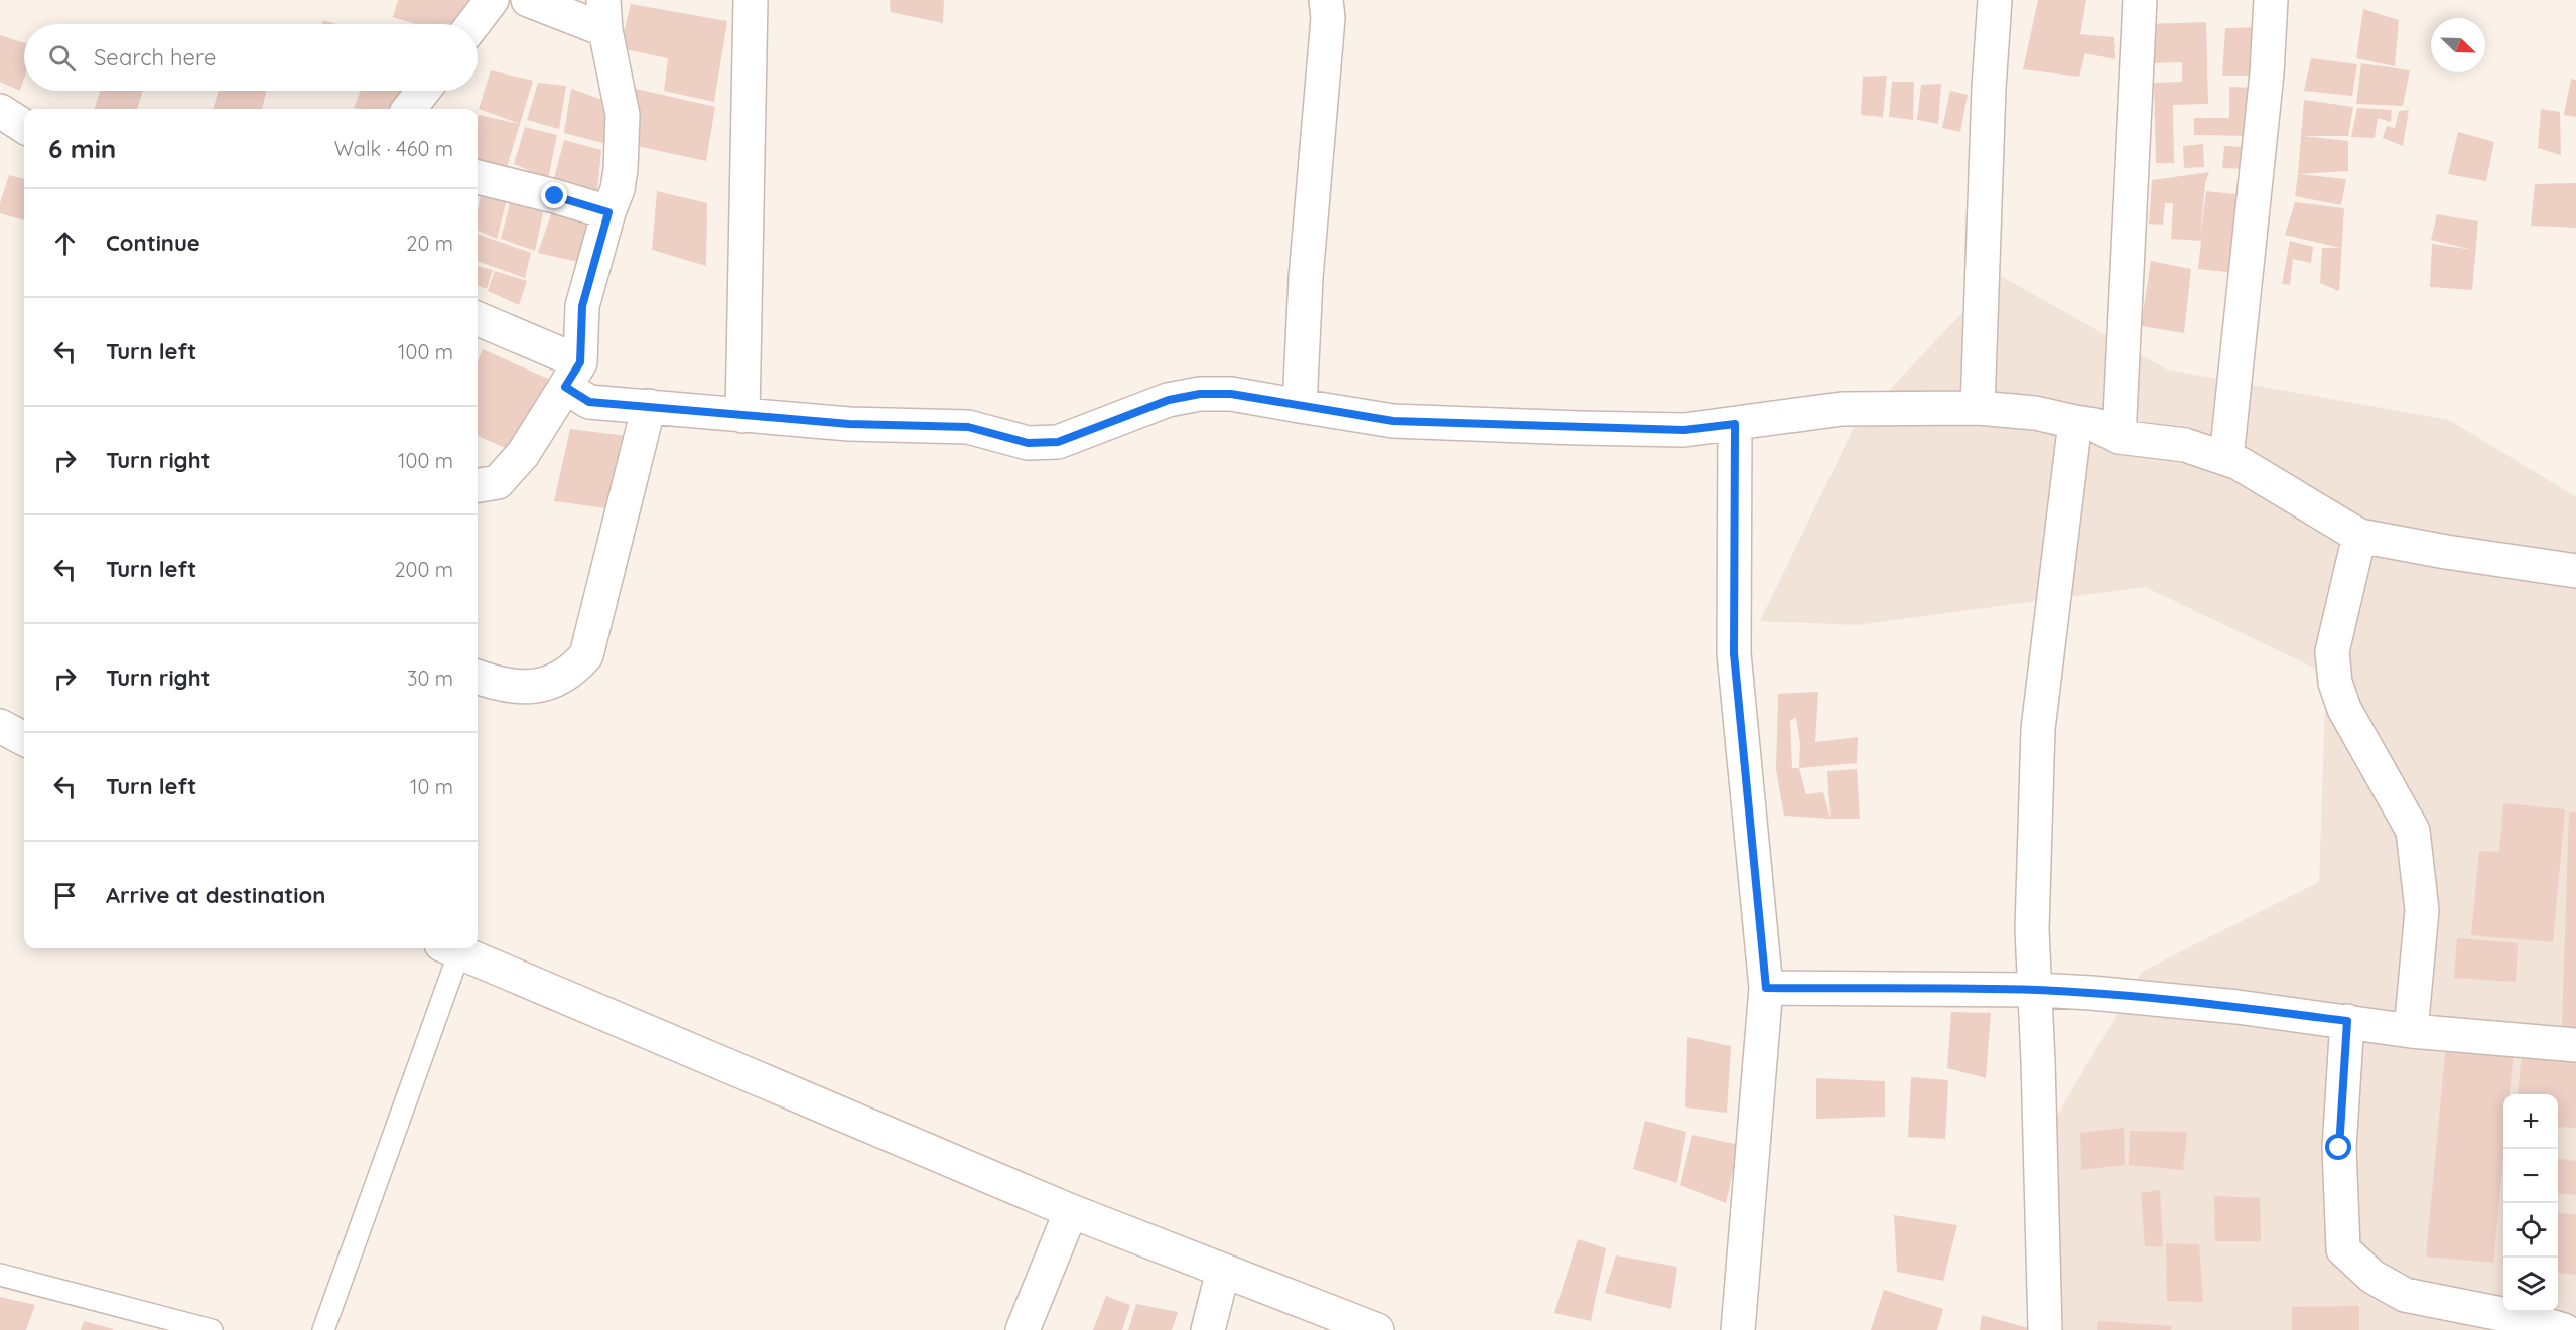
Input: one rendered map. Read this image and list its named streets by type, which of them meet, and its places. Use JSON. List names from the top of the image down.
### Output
{
  "north": "bottom right",
  "page": {
    "search": "Search here",
    "heading": ["6 min", "Walk · 460 m"],
    "list": [
      ["Continue", "20 m"],
      ["Turn left", "100 m"],
      ["Turn right", "100 m"],
      ["Turn left", "200 m"],
      ["Turn right", "30 m"],
      ["Turn left", "10 m"],
      "Arrive at destination"
    ],
    "map_buttons": ["+", "−"]
  }
}
